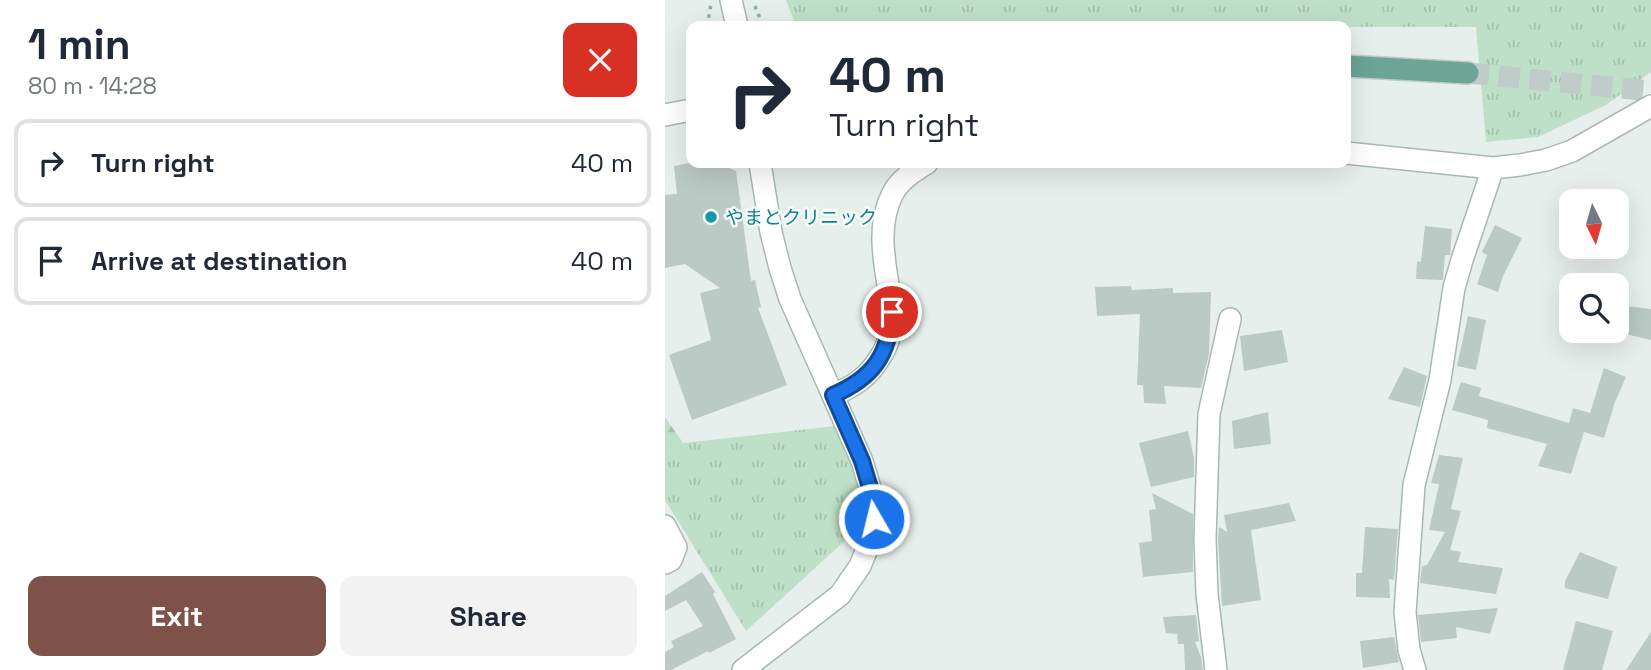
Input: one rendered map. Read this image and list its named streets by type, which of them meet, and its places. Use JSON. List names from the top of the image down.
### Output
{
  "places": ["やまとクリニック"],
  "north": "bottom",
  "page": {
    "heading": ["1 min", "80 m · 14:28"],
    "turn": ["40 m", "Turn right"],
    "list": [
      {
        "name": "Turn right",
        "value": "40 m"
      },
      {
        "name": "Arrive at destination",
        "value": "40 m"
      }
    ],
    "buttons": ["Exit", "Share"]
  }
}
